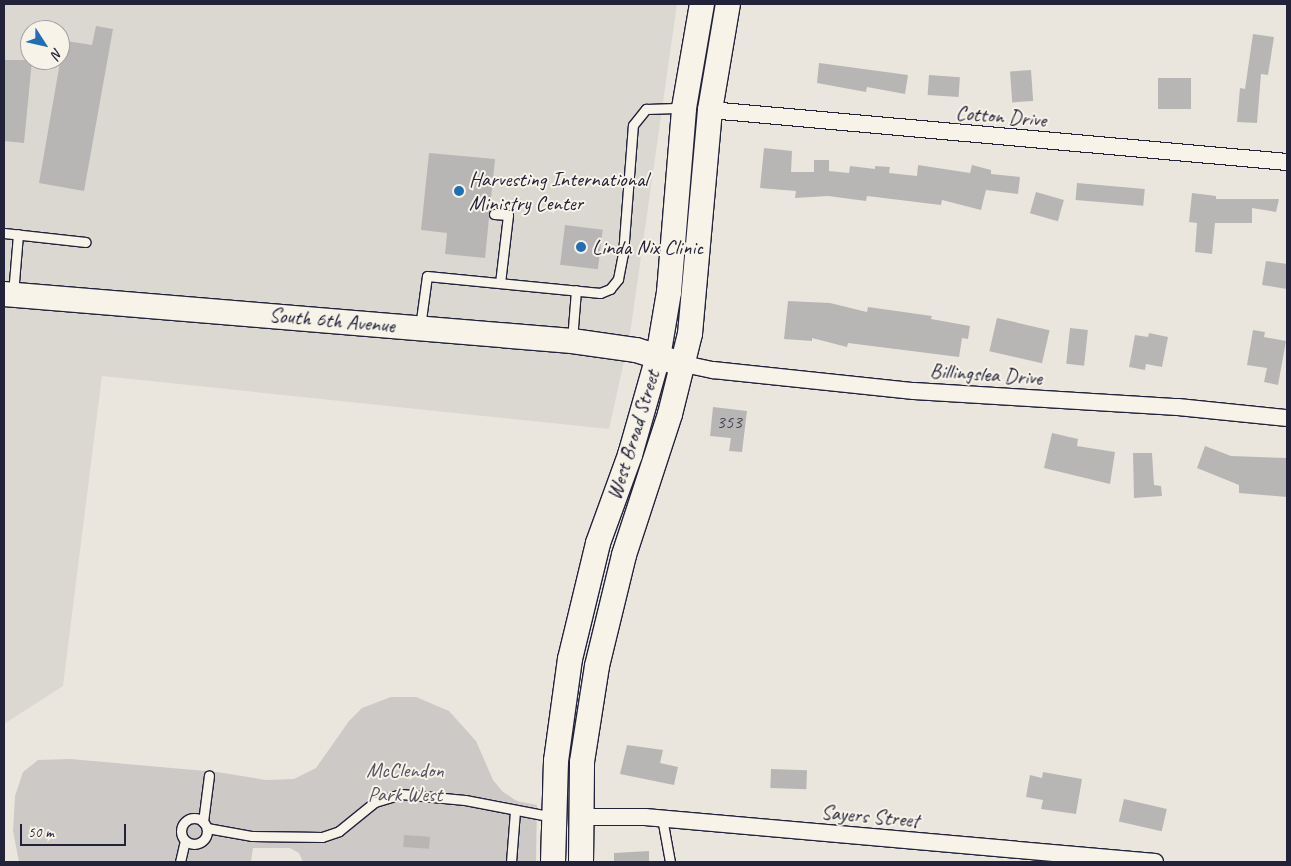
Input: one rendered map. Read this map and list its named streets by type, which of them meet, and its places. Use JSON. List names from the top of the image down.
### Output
{
  "streets": {
    "main road": ["South 6th Avenue", "West Broad Street"],
    "street": ["Cotton Drive", "Billingslea Drive", "Sayers Street"]
  },
  "crossings": [
    ["Cotton Drive", "West Broad Street"],
    ["South 6th Avenue", "Billingslea Drive"],
    ["South 6th Avenue", "West Broad Street"],
    ["Billingslea Drive", "West Broad Street"],
    ["West Broad Street", "Sayers Street"]
  ],
  "parks": ["McClendon Park West"],
  "places": ["Harvesting International Ministry Center", "Linda Nix Clinic"],
  "house_numbers": ["353"],
  "scale_bar": "50 m",
  "north": "bottom right"
}
